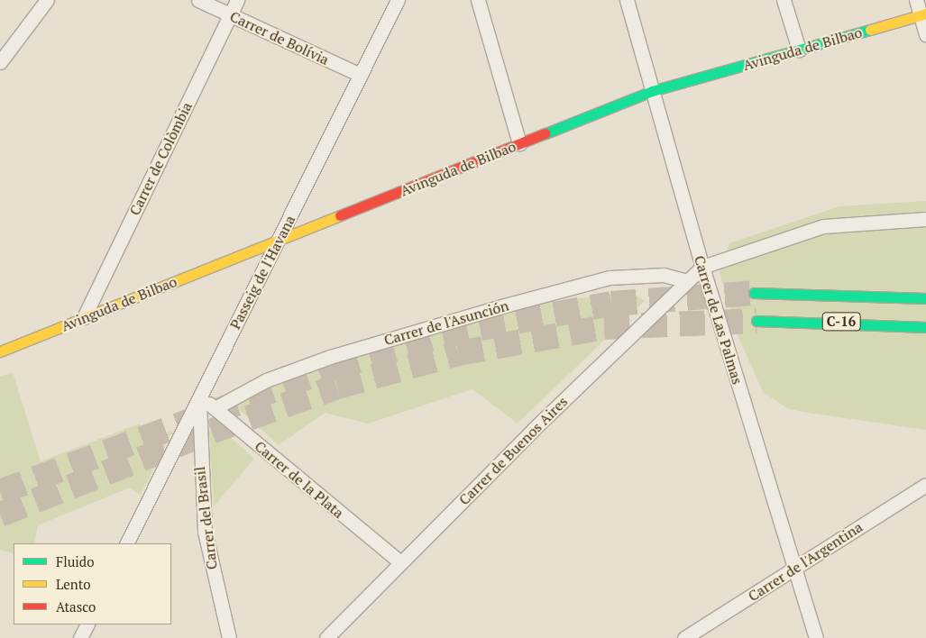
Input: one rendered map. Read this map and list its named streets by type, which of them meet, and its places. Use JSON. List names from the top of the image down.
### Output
{
  "streets": {
    "main road": ["Avinguda de Bilbao", "C-16"],
    "street": [
      "Carrer de Bolívia",
      "Carrer de Colòmbia",
      "Passeig de l'Havana",
      "Carrer de Las Palmas",
      "Carrer de l'Asunción",
      "Carrer de Buenos Aires",
      "Carrer de la Plata",
      "Carrer del Brasil",
      "Carrer de l'Argentina"
    ]
  },
  "crossings": [
    ["Carrer de Bolívia", "Carrer de Colòmbia"],
    ["Carrer de Bolívia", "Passeig de l'Havana"],
    ["Avinguda de Bilbao", "Carrer de Colòmbia"],
    ["Avinguda de Bilbao", "Passeig de l'Havana"],
    ["Avinguda de Bilbao", "Carrer de Las Palmas"],
    ["Passeig de l'Havana", "Carrer de la Plata"],
    ["Passeig de l'Havana", "Carrer del Brasil"],
    ["Carrer de Las Palmas", "Carrer de Buenos Aires"],
    ["Carrer de Las Palmas", "Carrer de l'Argentina"],
    ["Carrer de l'Asunción", "Carrer de Buenos Aires"],
    ["Carrer de l'Asunción", "Carrer de la Plata"],
    ["Carrer de Buenos Aires", "Carrer de la Plata"],
    ["Carrer de la Plata", "Carrer del Brasil"]
  ],
  "legend": ["Fluido", "Lento", "Atasco"]
}
